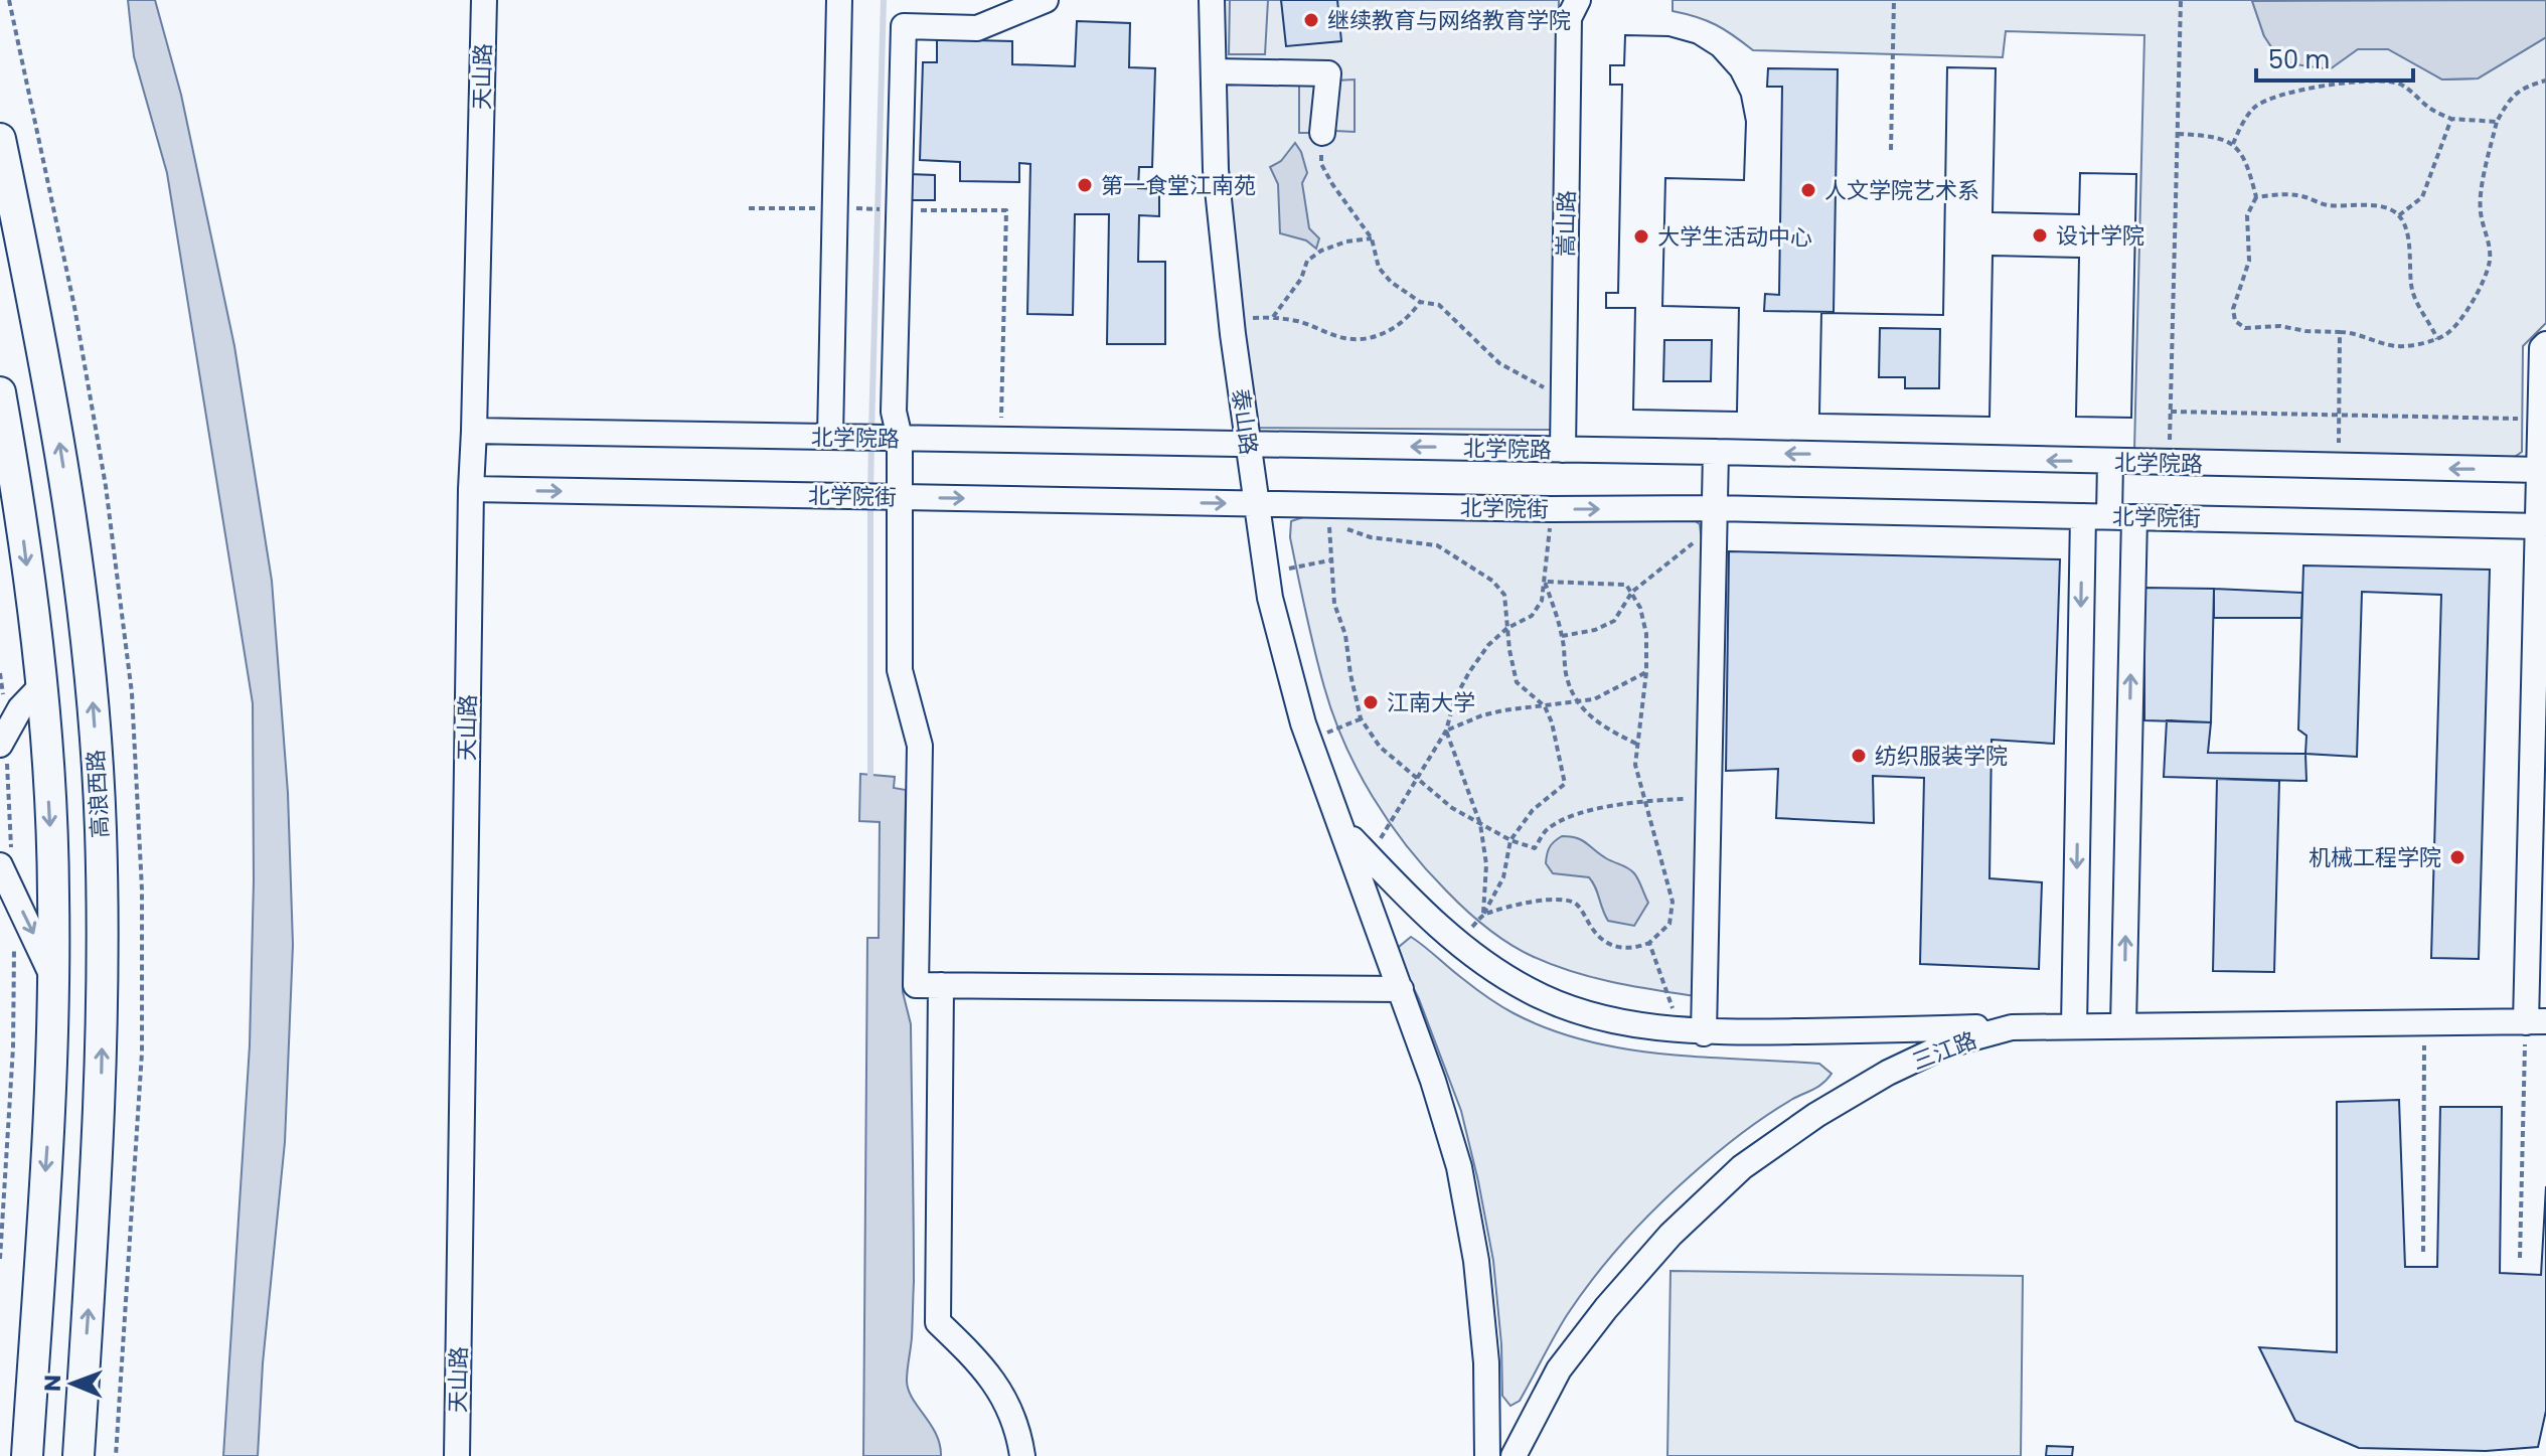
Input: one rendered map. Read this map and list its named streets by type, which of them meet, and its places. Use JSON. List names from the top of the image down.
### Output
{
  "streets": {
    "main road": ["高浪西路"],
    "street": [
      "天山路",
      "嵩山路",
      "泰山路",
      "北学院路",
      "北学院街",
      "三江路"
    ]
  },
  "crossings": [
    ["天山路", "北学院路"],
    ["天山路", "北学院街"],
    ["嵩山路", "北学院路"],
    ["泰山路", "北学院路"],
    ["泰山路", "北学院街"]
  ],
  "one_way": ["北学院路", "北学院街"],
  "places": [
    "继续教育与网络教育学院",
    "第一食堂江南苑",
    "人文学院艺术系",
    "设计学院",
    "大学生活动中心",
    "江南大学",
    "纺织服装学院",
    "机械工程学院"
  ],
  "scale_bar": "50 m",
  "north": "left"
}
